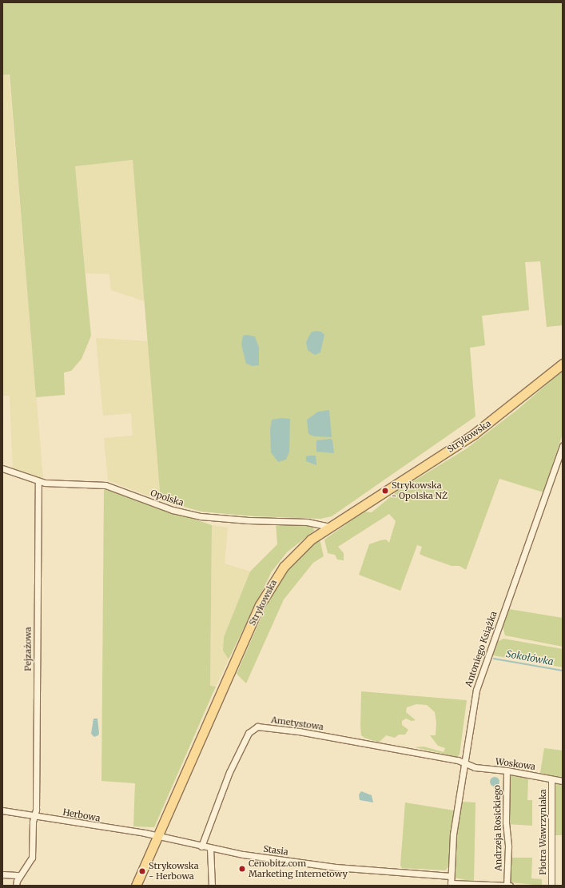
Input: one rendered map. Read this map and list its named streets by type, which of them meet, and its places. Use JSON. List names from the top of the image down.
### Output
{
  "streets": {
    "main road": ["Strykowska"],
    "street": [
      "Opolska",
      "Pejzażowa",
      "Antoniego Książka",
      "Ametystowa",
      "Woskowa",
      "Herbowa",
      "Andrzeja Rosickiego",
      "Piotra Wawrzyniaka",
      "Stasia"
    ]
  },
  "crossings": [
    ["Strykowska", "Opolska"],
    ["Strykowska", "Herbowa"],
    ["Strykowska", "Stasia"],
    ["Opolska", "Pejzażowa"],
    ["Pejzażowa", "Herbowa"],
    ["Antoniego Książka", "Ametystowa"],
    ["Antoniego Książka", "Woskowa"],
    ["Antoniego Książka", "Stasia"],
    ["Ametystowa", "Woskowa"],
    ["Ametystowa", "Stasia"],
    ["Woskowa", "Andrzeja Rosickiego"],
    ["Woskowa", "Piotra Wawrzyniaka"],
    ["Herbowa", "Stasia"]
  ],
  "water": ["Sokołówka"],
  "places": ["Strykowska - Opolska NŻ", "Cenobitz.com Marketing Internetowy", "Strykowska - Herbowa"]
}
